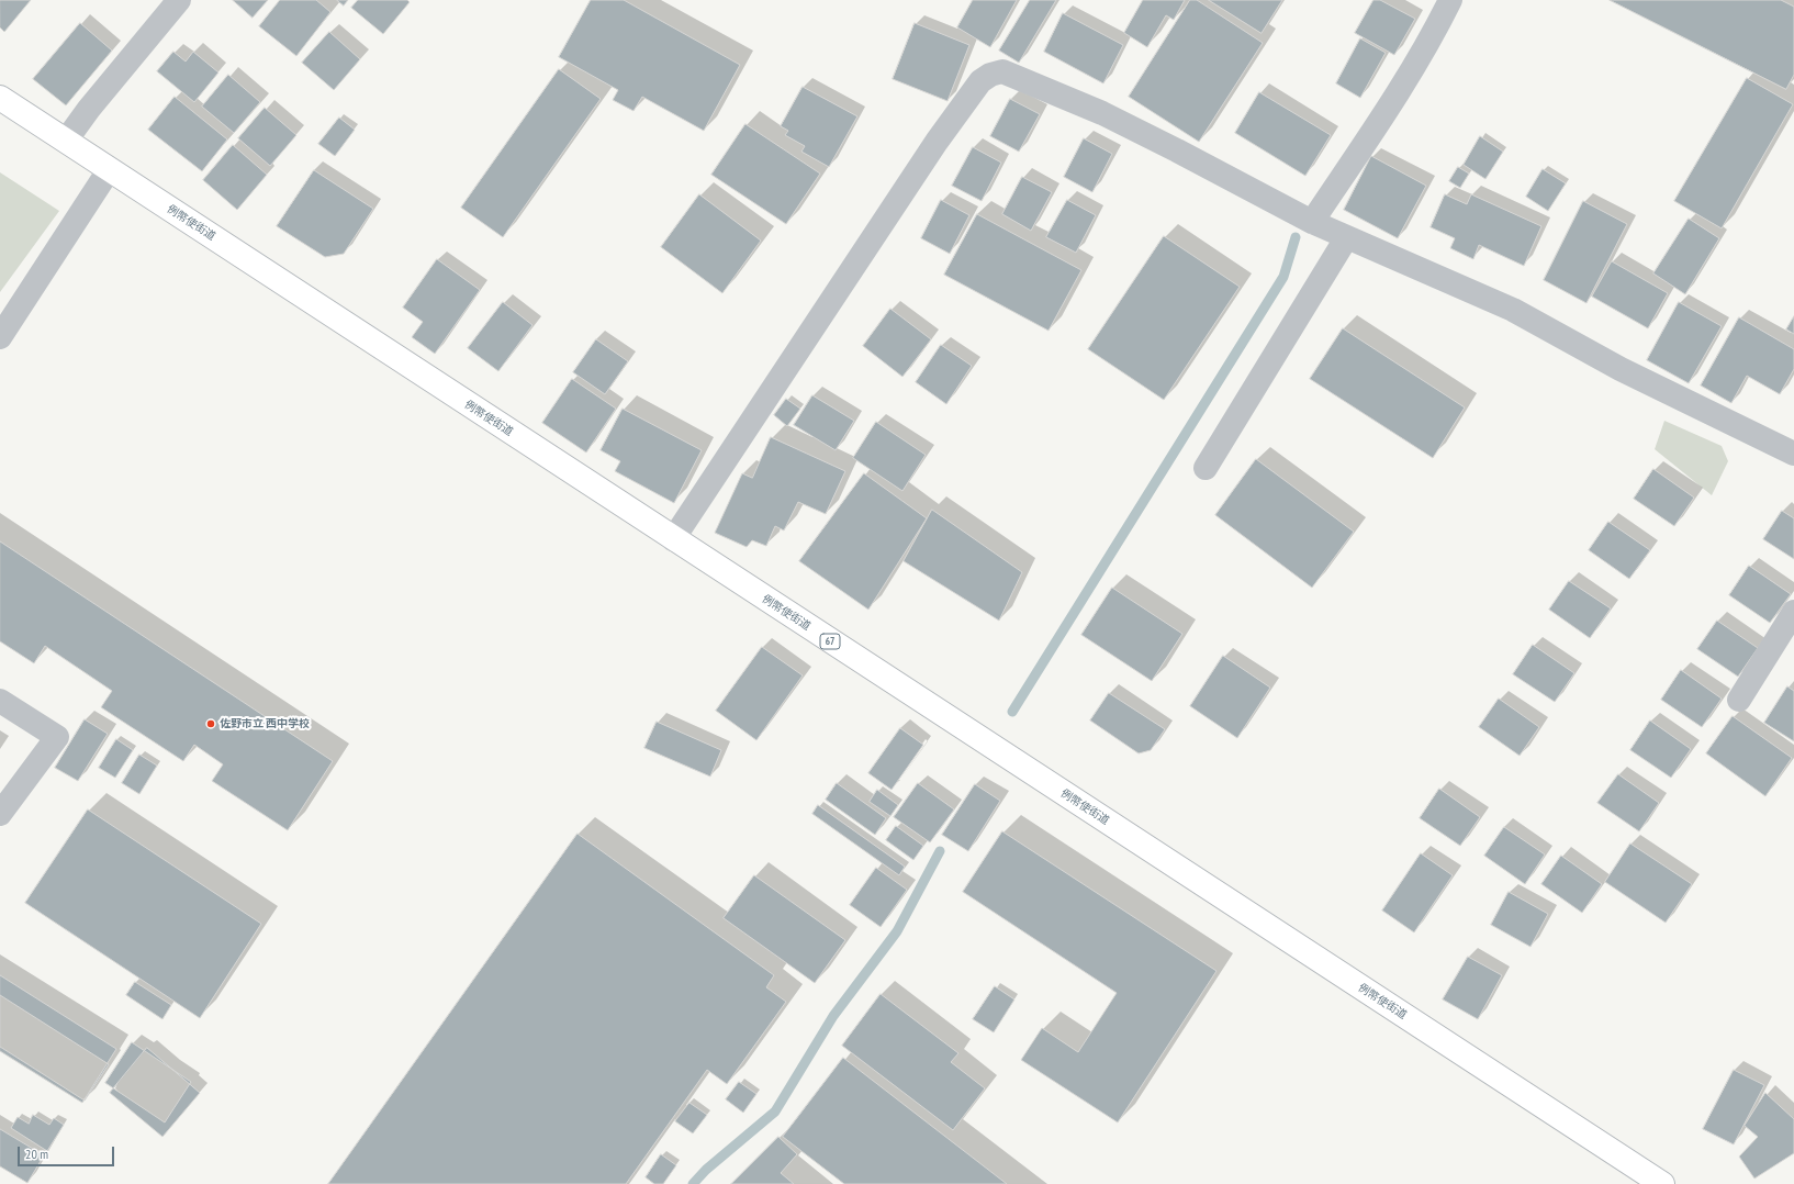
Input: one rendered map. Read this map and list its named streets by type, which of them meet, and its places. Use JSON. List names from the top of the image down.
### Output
{
  "streets": {
    "main road": ["例幣使街道", "67"]
  },
  "places": ["佐野市立 西中学校"],
  "scale_bar": "20 m"
}
